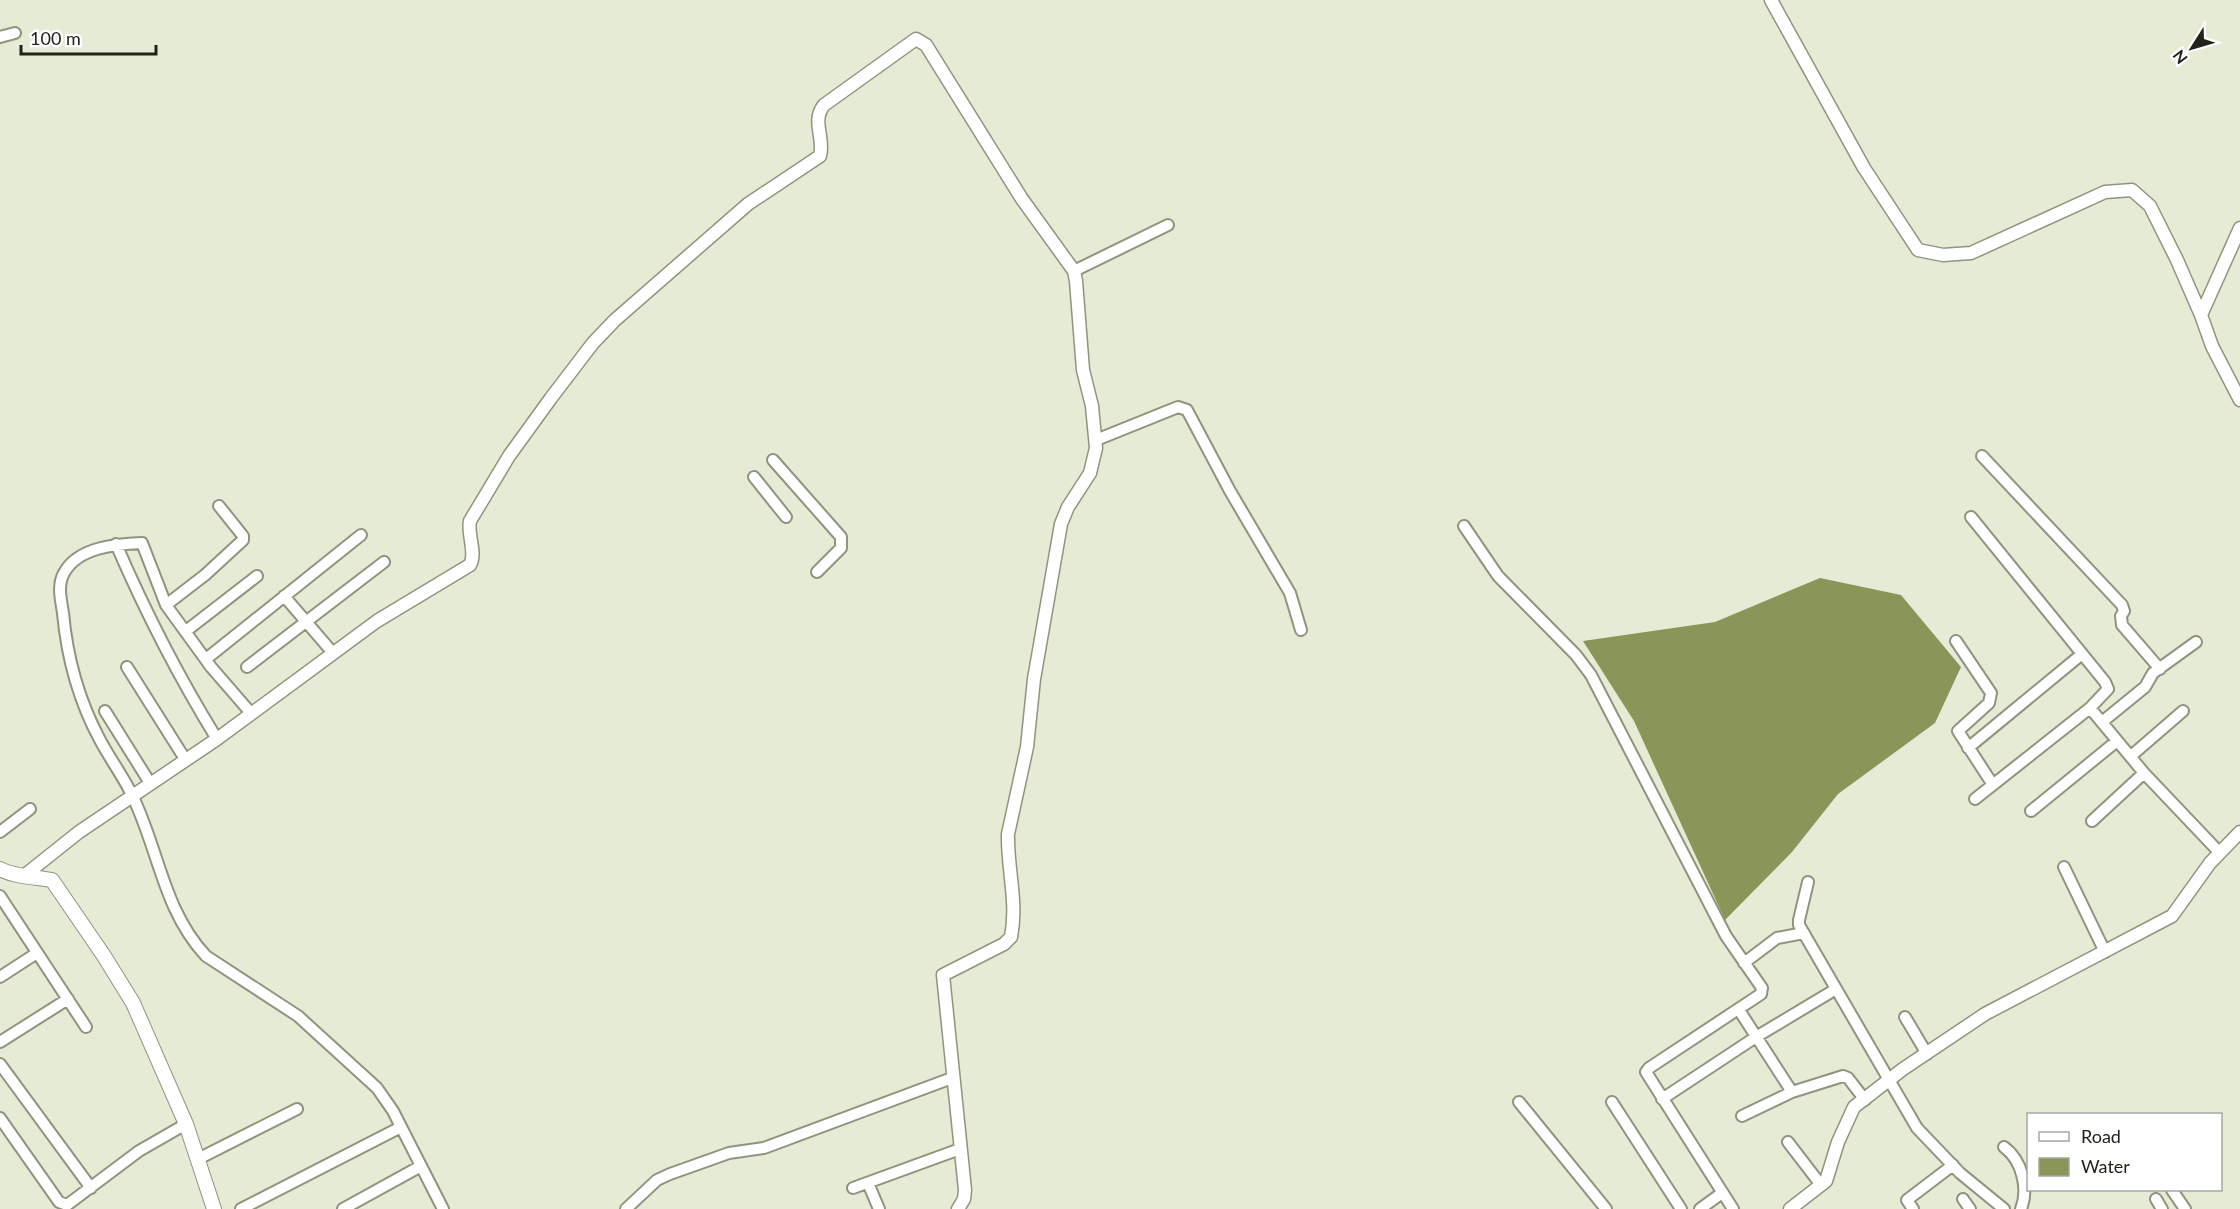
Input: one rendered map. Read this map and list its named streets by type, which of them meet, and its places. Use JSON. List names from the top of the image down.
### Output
{
  "legend": ["Road", "Water"],
  "scale_bar": "100 m",
  "north": "bottom left"
}
